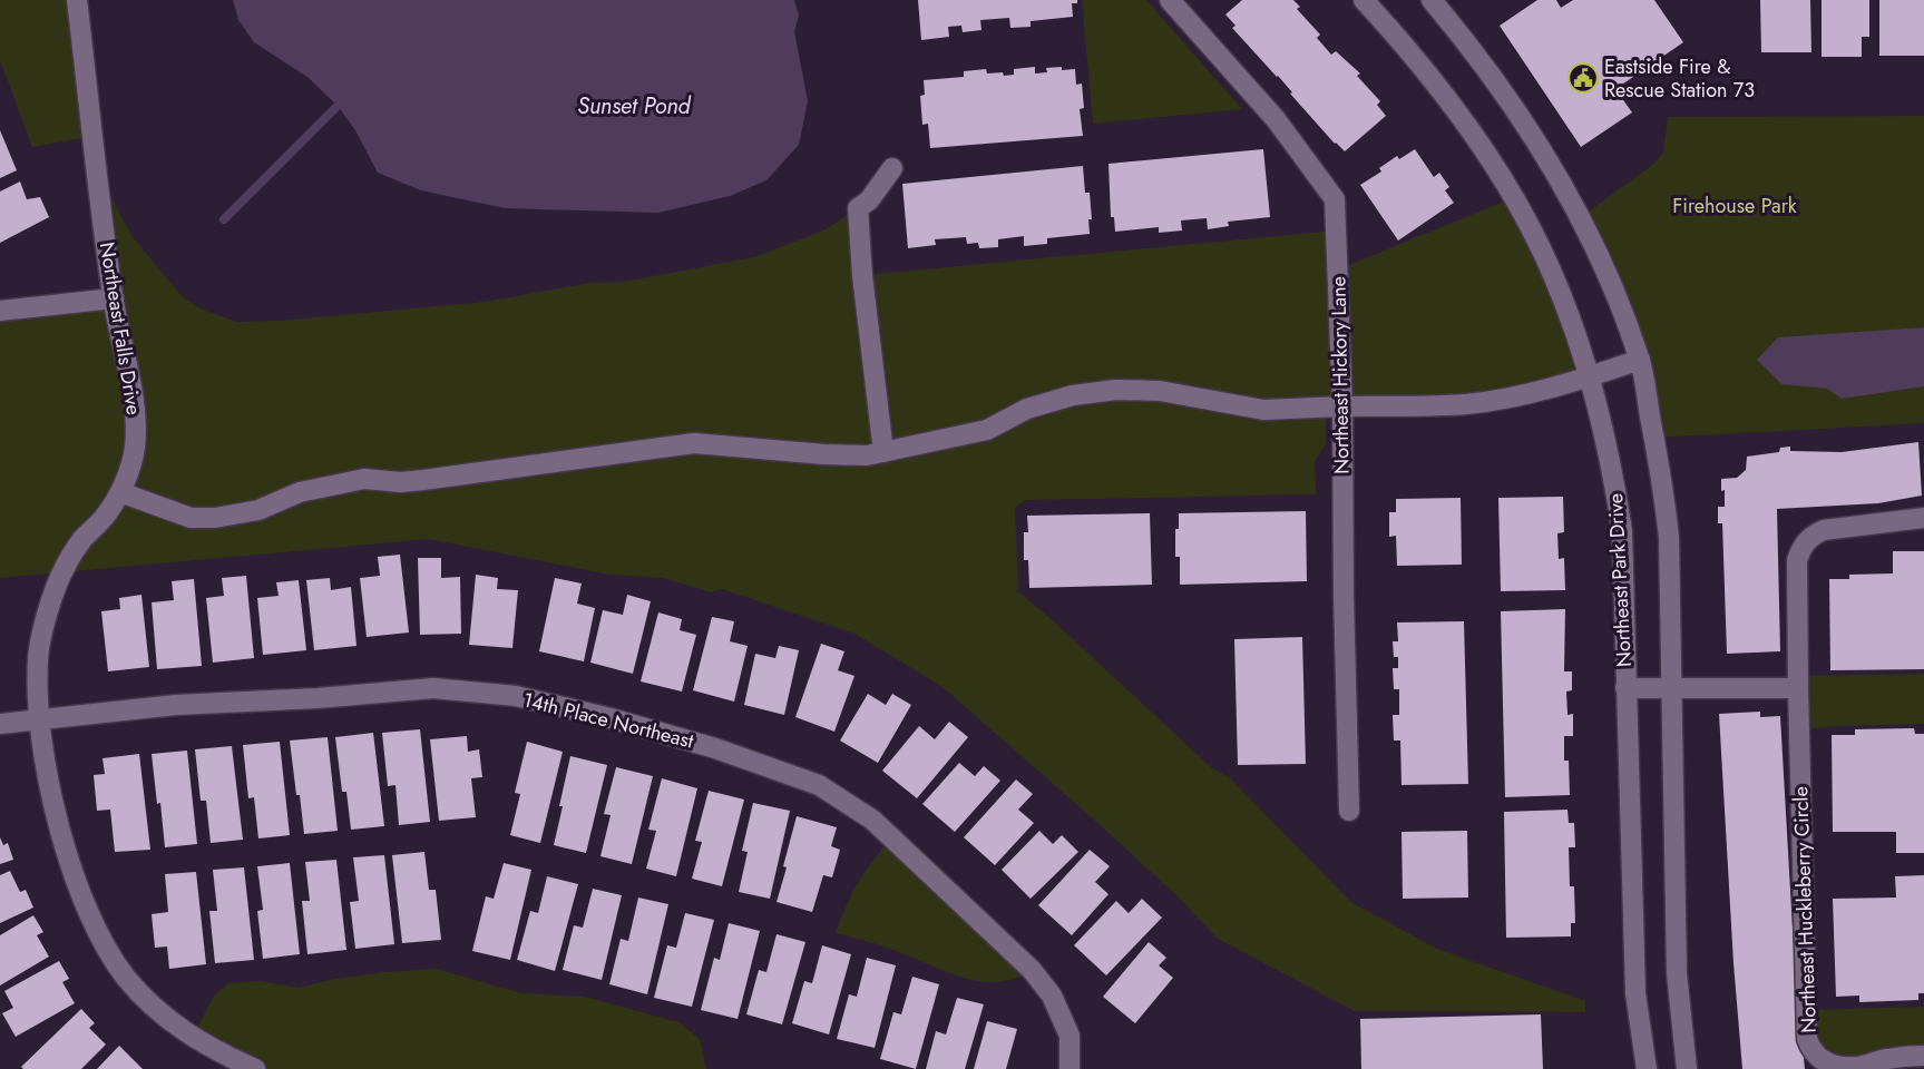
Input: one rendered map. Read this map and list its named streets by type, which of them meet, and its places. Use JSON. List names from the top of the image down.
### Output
{
  "streets": {
    "street": [
      "Northeast Falls Drive",
      "Northeast Hickory Lane",
      "Northeast Park Drive",
      "14th Place Northeast",
      "Northeast Huckleberry Circle"
    ]
  },
  "crossings": [
    ["Northeast Falls Drive", "14th Place Northeast"]
  ],
  "water": ["Sunset Pond"],
  "parks": ["Firehouse Park"],
  "places": {
    "public building": ["Eastside Fire & Rescue Station 73"]
  }
}
